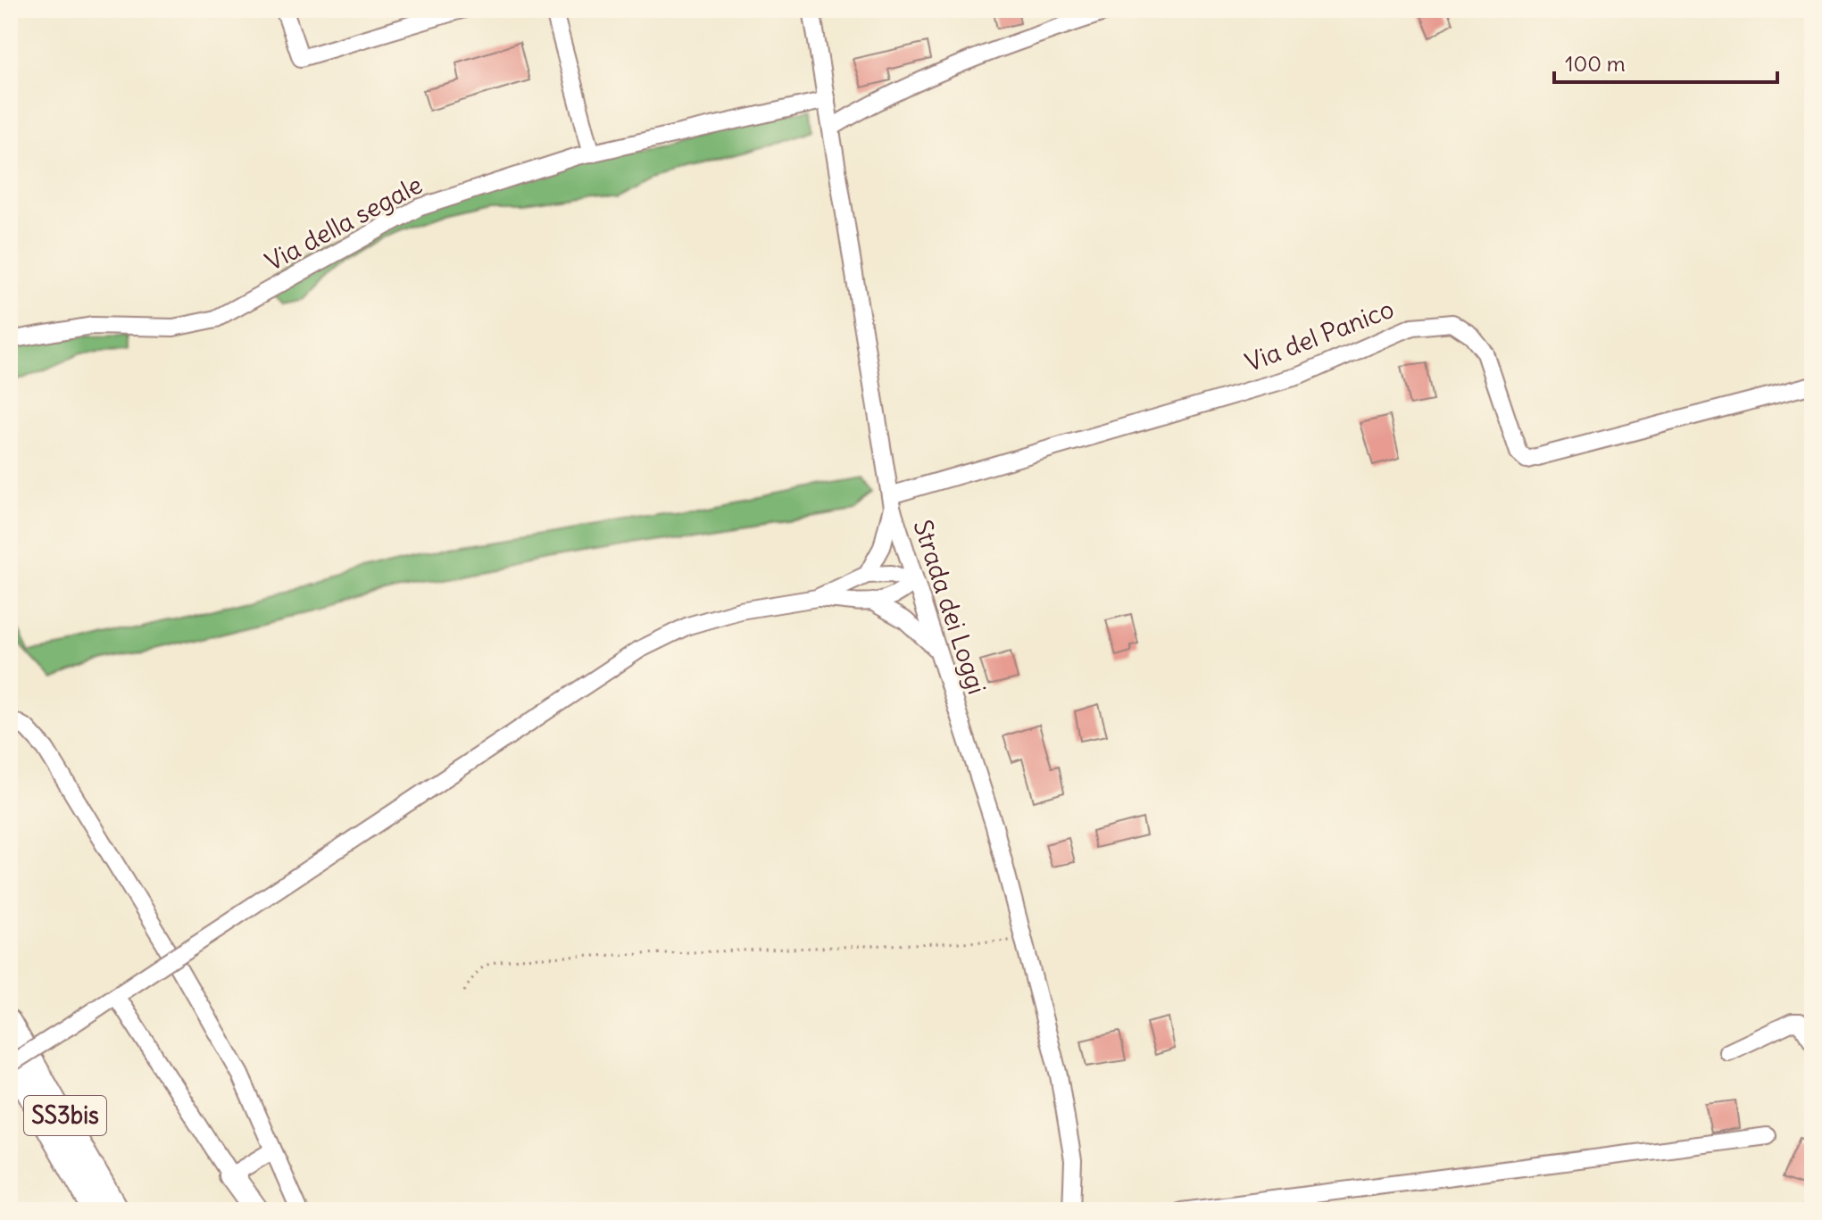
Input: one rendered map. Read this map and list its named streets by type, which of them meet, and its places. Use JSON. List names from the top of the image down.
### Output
{
  "streets": {
    "highway": ["SS3bis"],
    "street": ["Via della segale", "Via del Panico", "Strada dei Loggi"]
  },
  "crossings": [
    ["Via della segale", "Strada dei Loggi"],
    ["Via del Panico", "Strada dei Loggi"]
  ],
  "scale_bar": "100 m"
}
